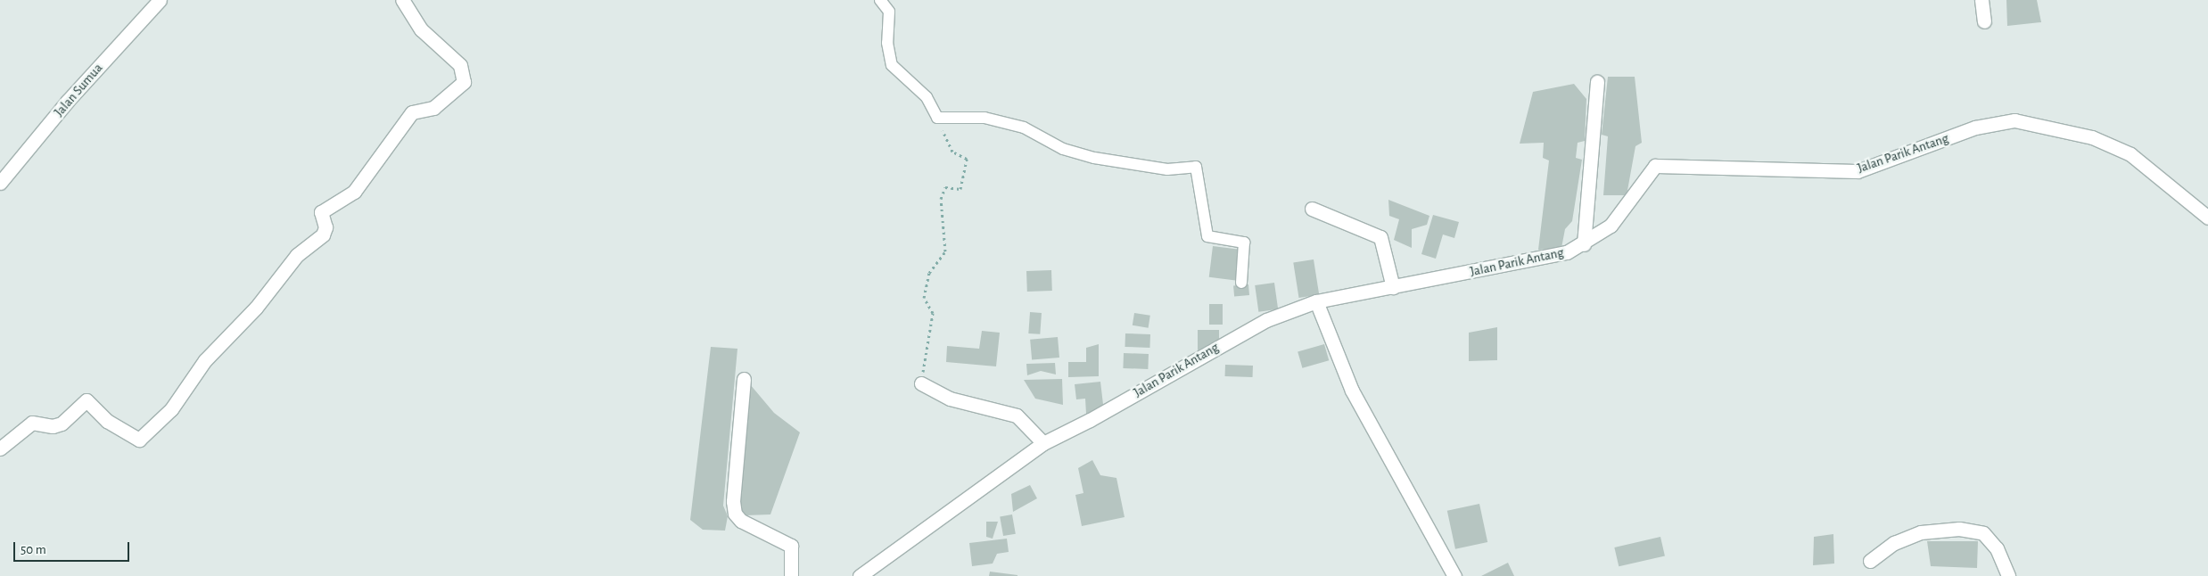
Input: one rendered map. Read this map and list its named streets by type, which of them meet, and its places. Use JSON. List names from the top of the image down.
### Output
{
  "streets": {
    "street": ["Jalan Sumua", "Jalan Parik Antang"]
  },
  "scale_bar": "50 m"
}
